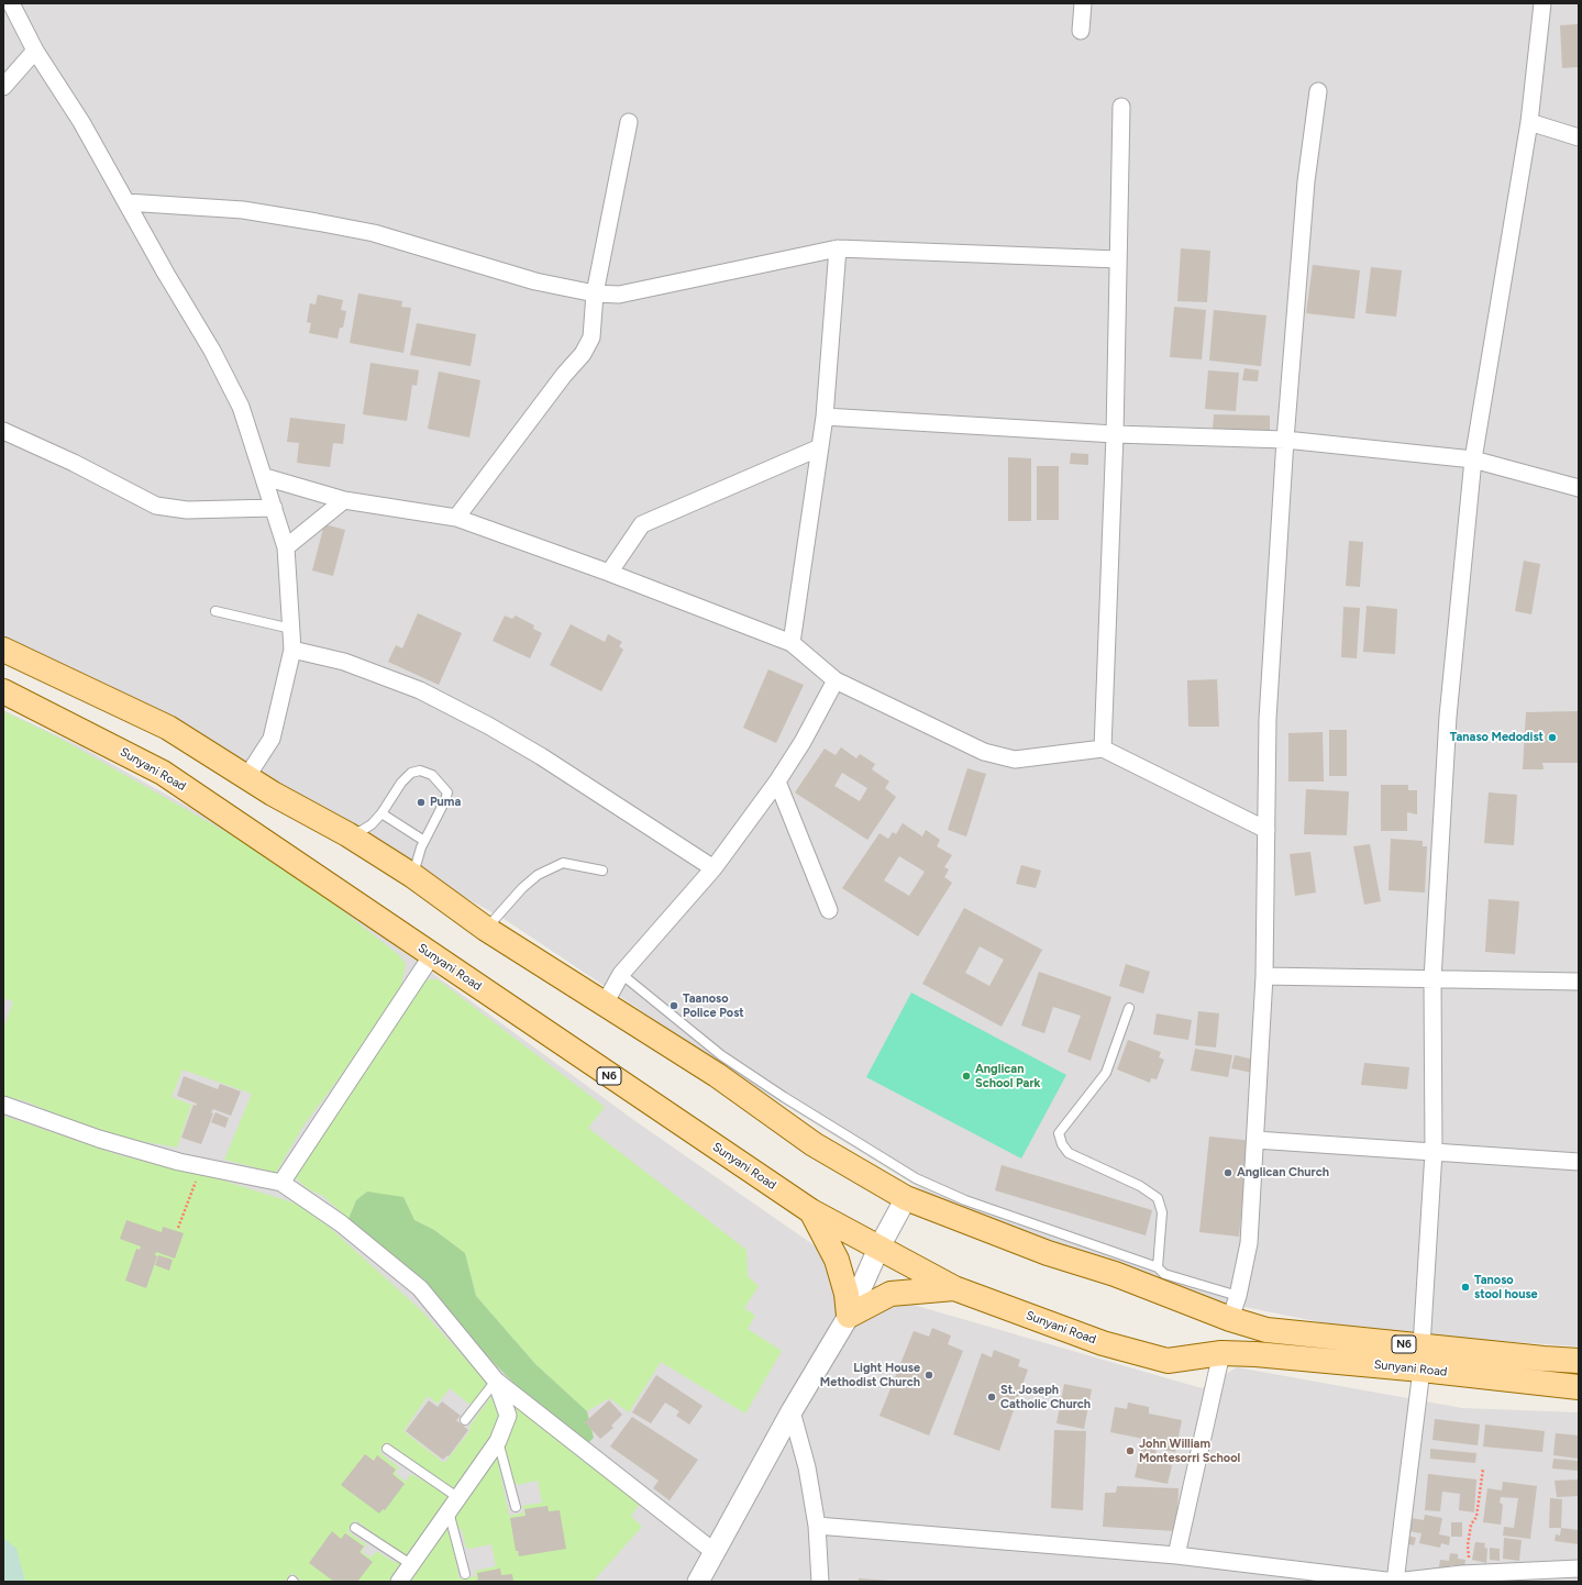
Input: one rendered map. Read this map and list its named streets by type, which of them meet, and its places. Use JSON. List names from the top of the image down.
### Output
{
  "streets": {
    "main road": ["Sunyani Road", "N6"]
  },
  "crossings": [
    ["Sunyani Road", "N6"]
  ],
  "places": [
    "Tanaso Medodist",
    "Puma",
    "Taanoso Police Post",
    "Anglican School Park",
    "Anglican Church",
    "Tanoso stool house",
    "Light House Methodist Church",
    "St. Joseph Catholic Church",
    "John William Montesorri School"
  ]
}
